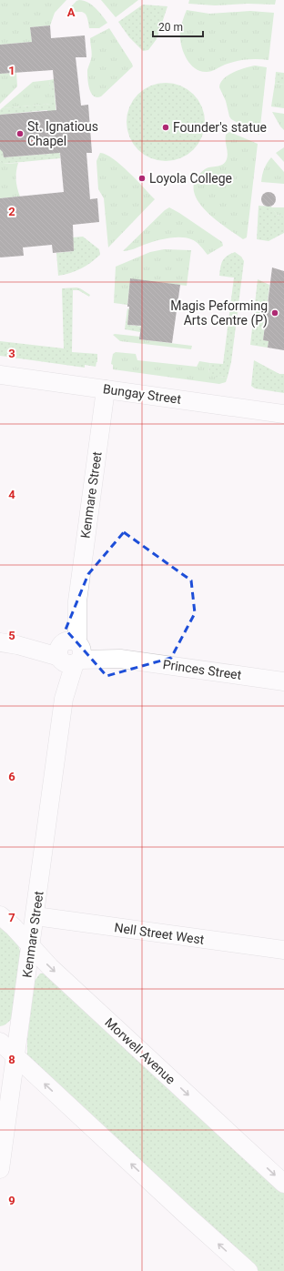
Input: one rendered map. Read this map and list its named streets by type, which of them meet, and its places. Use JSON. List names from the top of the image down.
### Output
{
  "streets": {
    "street": [
      "Bungay Street",
      "Kenmare Street",
      "Princes Street",
      "Nell Street West",
      "Morwell Avenue"
    ]
  },
  "crossings": [
    ["Bungay Street", "Kenmare Street"],
    ["Kenmare Street", "Princes Street"],
    ["Kenmare Street", "Nell Street West"],
    ["Kenmare Street", "Morwell Avenue"]
  ],
  "places": [
    "Founder's statue",
    "St. Ignatious Chapel",
    "Loyola College",
    "Magis Peforming Arts Centre (P)"
  ],
  "scale_bar": "20 m",
  "grid": {
    "columns": ["A"],
    "rows": [
      "1",
      "2",
      "3",
      "4",
      "5",
      "6",
      "7",
      "8",
      "9"
    ]
  }
}
